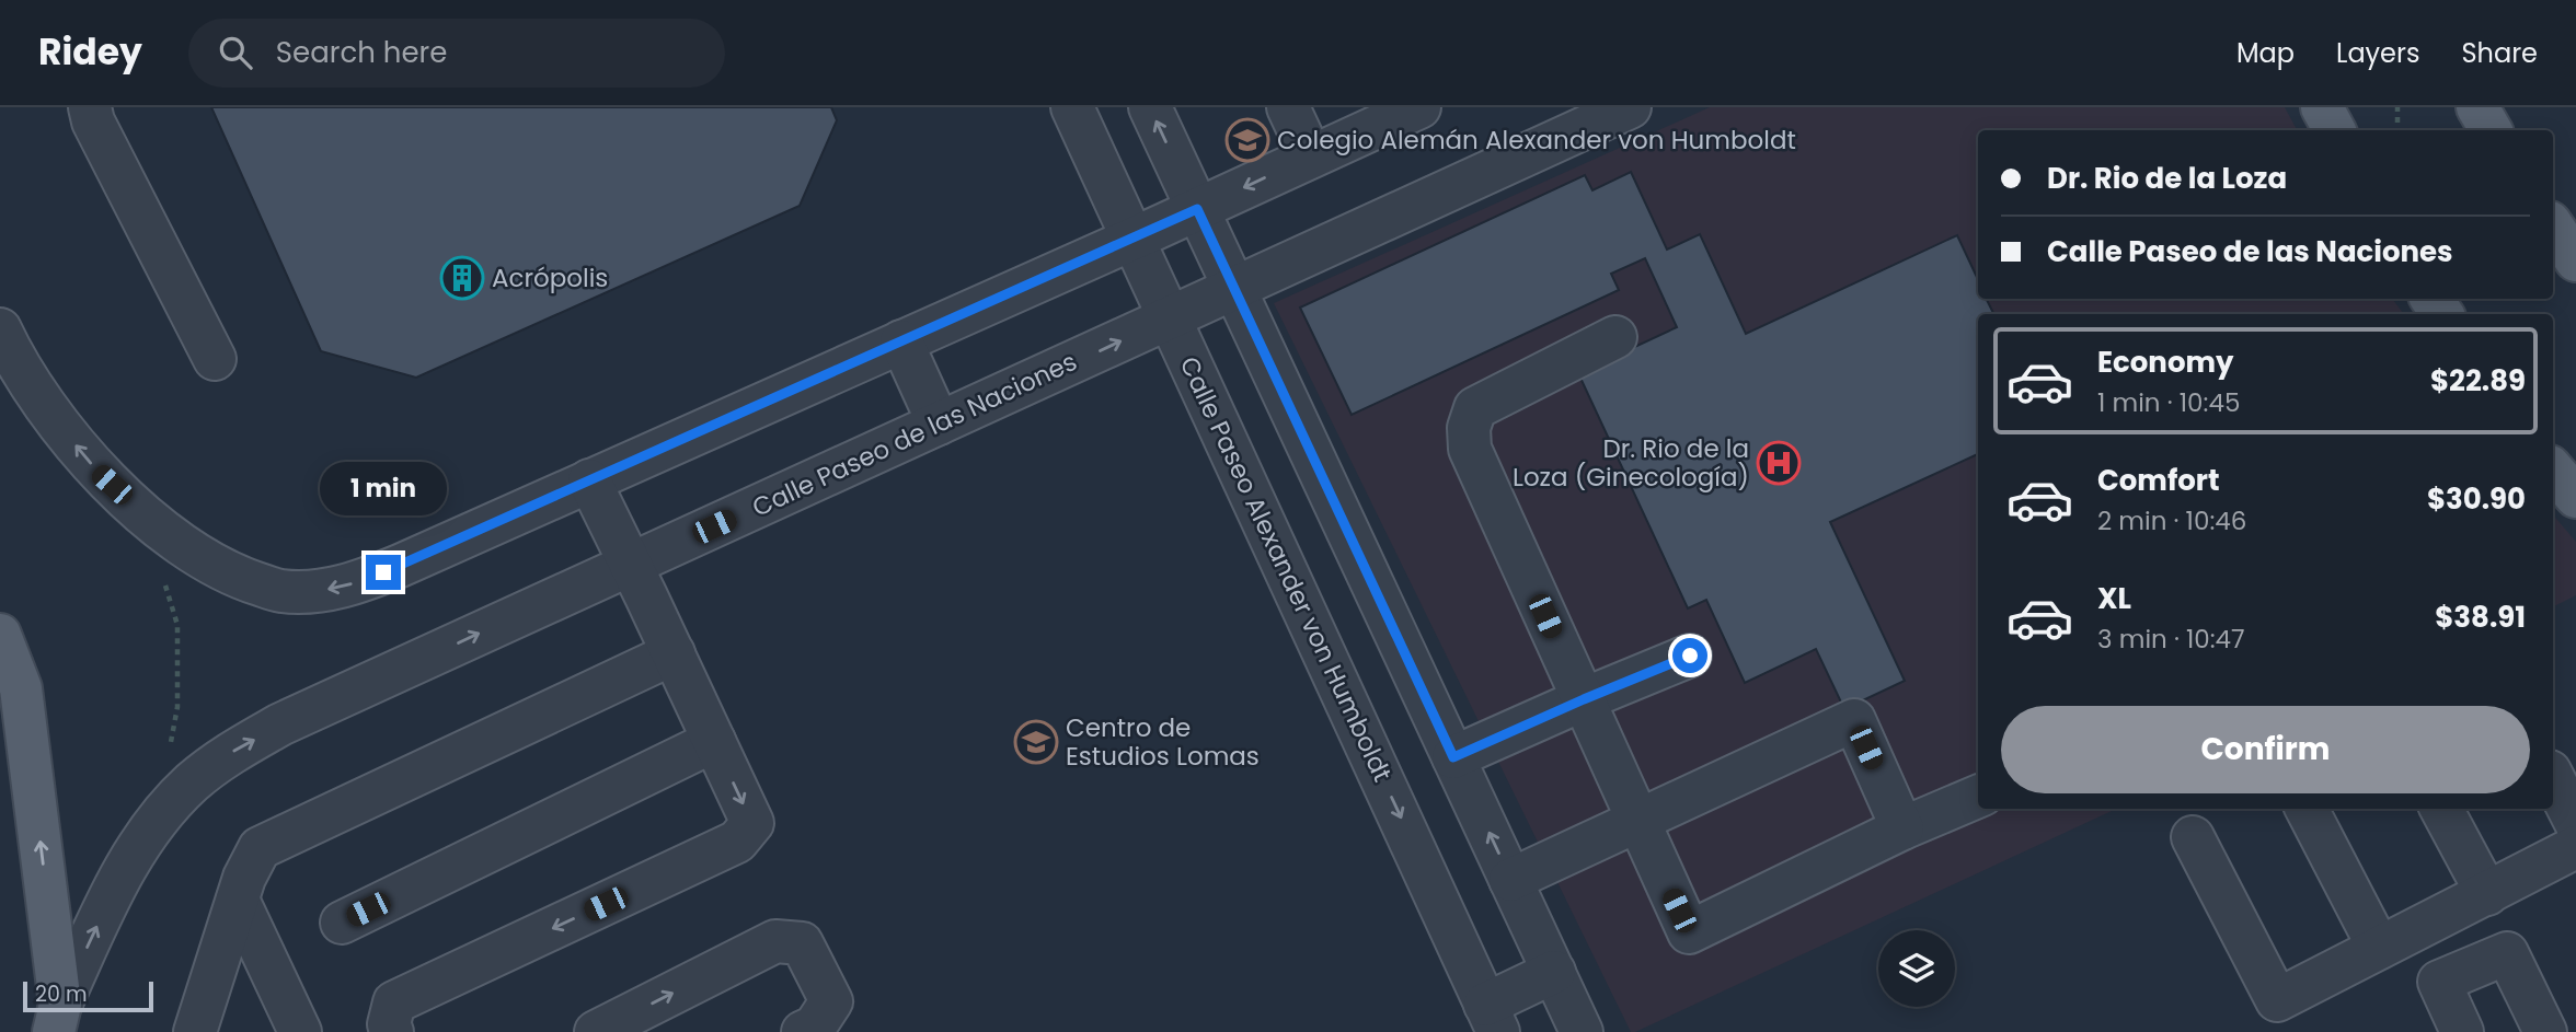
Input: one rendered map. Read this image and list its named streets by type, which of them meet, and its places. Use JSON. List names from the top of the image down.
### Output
{
  "streets": {
    "street": ["Calle Paseo de las Naciones", "Calle Paseo Alexander von Humboldt"]
  },
  "crossings": [
    ["Calle Paseo de las Naciones", "Calle Paseo Alexander von Humboldt"]
  ],
  "places": {
    "school or university": ["Colegio Alemán Alexander von Humboldt", "Centro de Estudios Lomas"],
    "building": ["Acrópolis"],
    "hospital": ["Dr. Rio de la Loza (Ginecología)"]
  },
  "scale_bar": "20 m",
  "page": {
    "header": "Ridey",
    "search": "Search here",
    "nav": ["Map", "Layers", "Share"],
    "banner": ["Dr. Rio de la Loza", "Calle Paseo de las Naciones"],
    "list": [
      {
        "name": "Economy",
        "note": "1 min · 10:45",
        "value": "$22.89"
      },
      {
        "name": "Comfort",
        "note": "2 min · 10:46",
        "value": "$30.90"
      },
      {
        "name": "XL",
        "note": "3 min · 10:47",
        "value": "$38.91"
      }
    ],
    "bubble": "1 min",
    "buttons": "Confirm",
    "scale": "20 m"
  }
}
